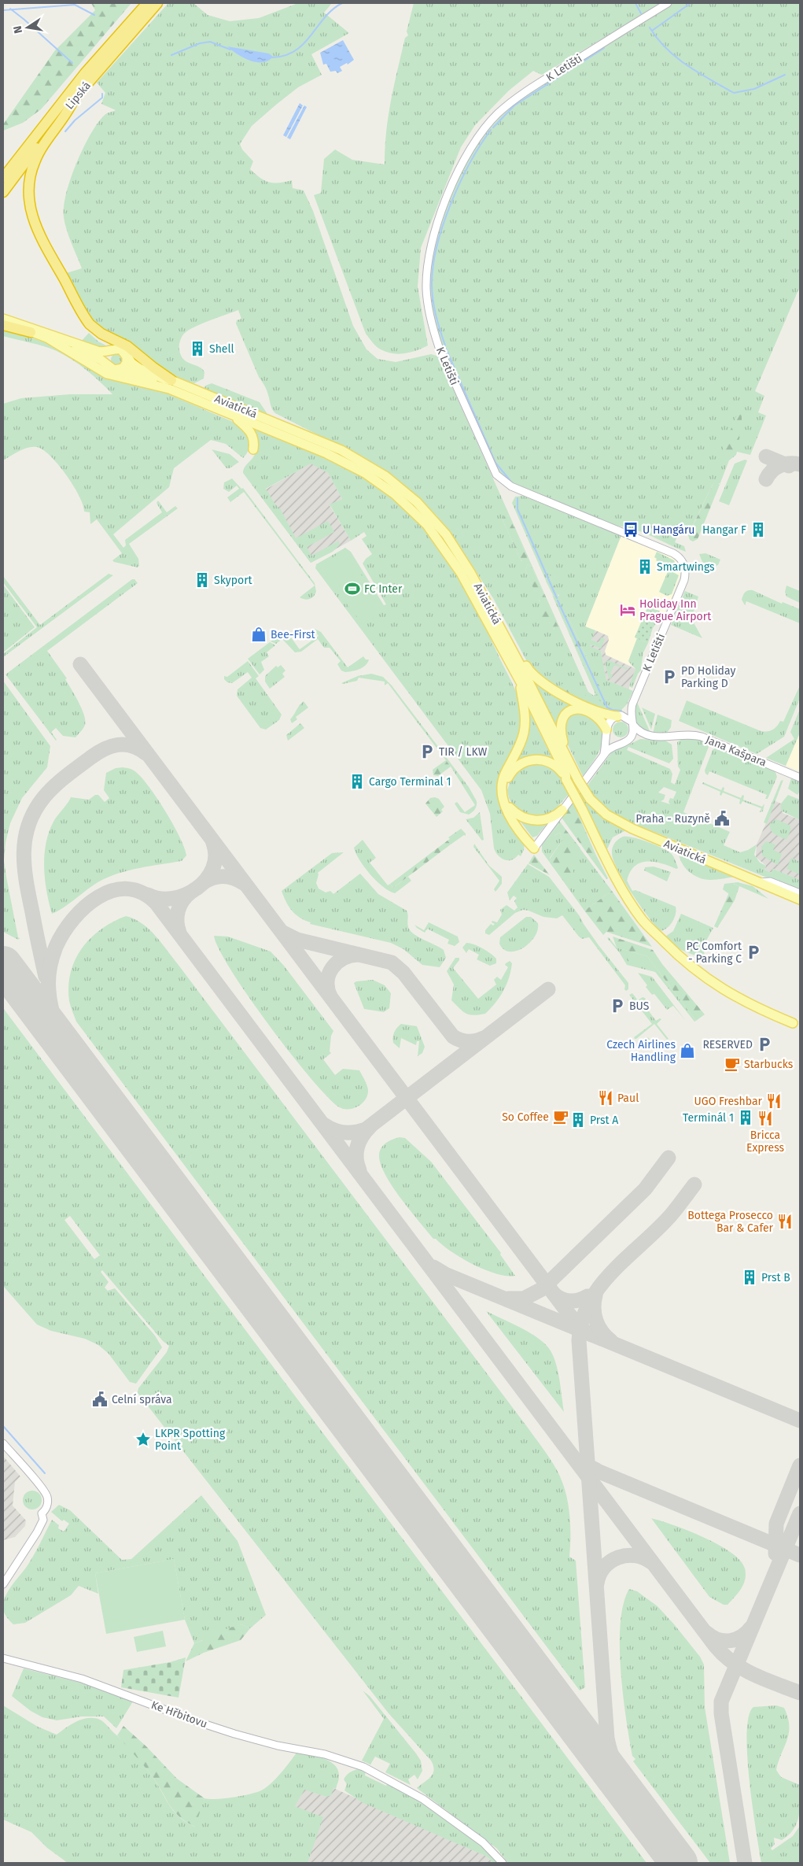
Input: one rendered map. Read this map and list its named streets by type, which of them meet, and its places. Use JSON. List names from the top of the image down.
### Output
{
  "streets": {
    "highway": ["Lipská"],
    "main road": ["Aviatická"],
    "street": ["K Letišti", "Jana Kašpara", "Ke Hřbitovu"]
  },
  "crossings": [
    ["K Letišti", "Jana Kašpara"]
  ],
  "places": {
    "building": [
      "Shell",
      "Hangar F",
      "Smartwings",
      "Skyport",
      "Cargo Terminal 1",
      "Terminál 1",
      "Prst A",
      "Prst B"
    ],
    "bus stop": ["U Hangáru"],
    "sports": ["FC Inter"],
    "hotel": ["Holiday Inn Prague Airport"],
    "shop": ["Bee-First", "Czech Airlines Handling"],
    "parking": [
      "PD Holiday Parking D",
      "TIR / LKW",
      "PC Comfort - Parking C",
      "BUS",
      "RESERVED"
    ],
    "public building": ["Praha - Ruzyně", "Celní správa"],
    "cafe": ["Starbucks", "So Coffee"],
    "restaurant": [
      "Paul",
      "UGO Freshbar",
      "Bricca Express",
      "Bottega Prosecco Bar & Cafer"
    ],
    "place": ["LKPR Spotting Point"]
  },
  "north": "left"
}
